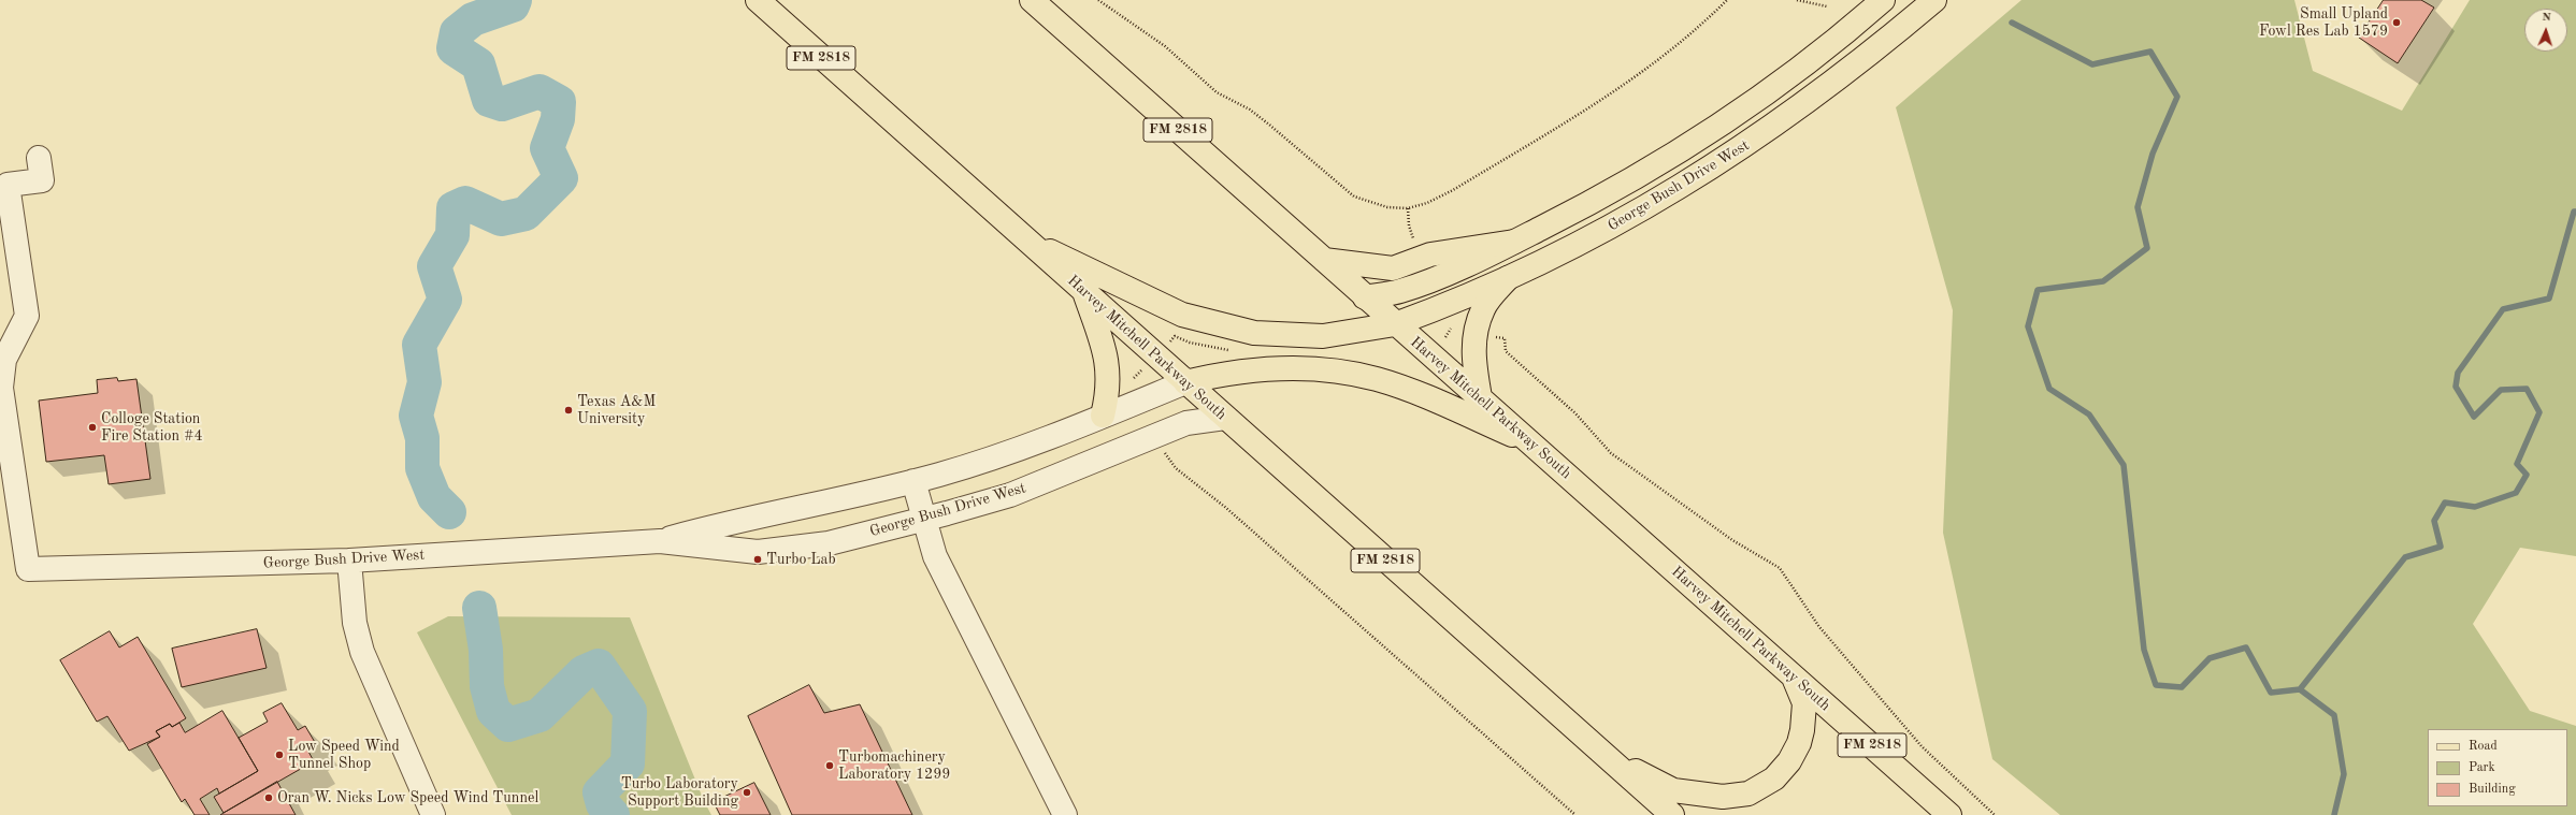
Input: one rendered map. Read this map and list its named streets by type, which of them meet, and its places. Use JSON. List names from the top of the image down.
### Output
{
  "streets": {
    "main road": ["FM 2818", "George Bush Drive West", "Harvey Mitchell Parkway South"]
  },
  "crossings": [
    ["George Bush Drive West", "Harvey Mitchell Parkway South"]
  ],
  "places": [
    "Small Upland Fowl Res Lab 1579",
    "Texas A&M University",
    "Colloge Station Fire Station #4",
    "Turbo Lab",
    "Low Speed Wind Tunnel Shop",
    "Turbomachinery Laboratory 1299",
    "Turbo Laboratory Support Building",
    "Oran W. Nicks Low Speed Wind Tunnel"
  ],
  "legend": ["Road", "Park", "Building"],
  "north": "top"
}
